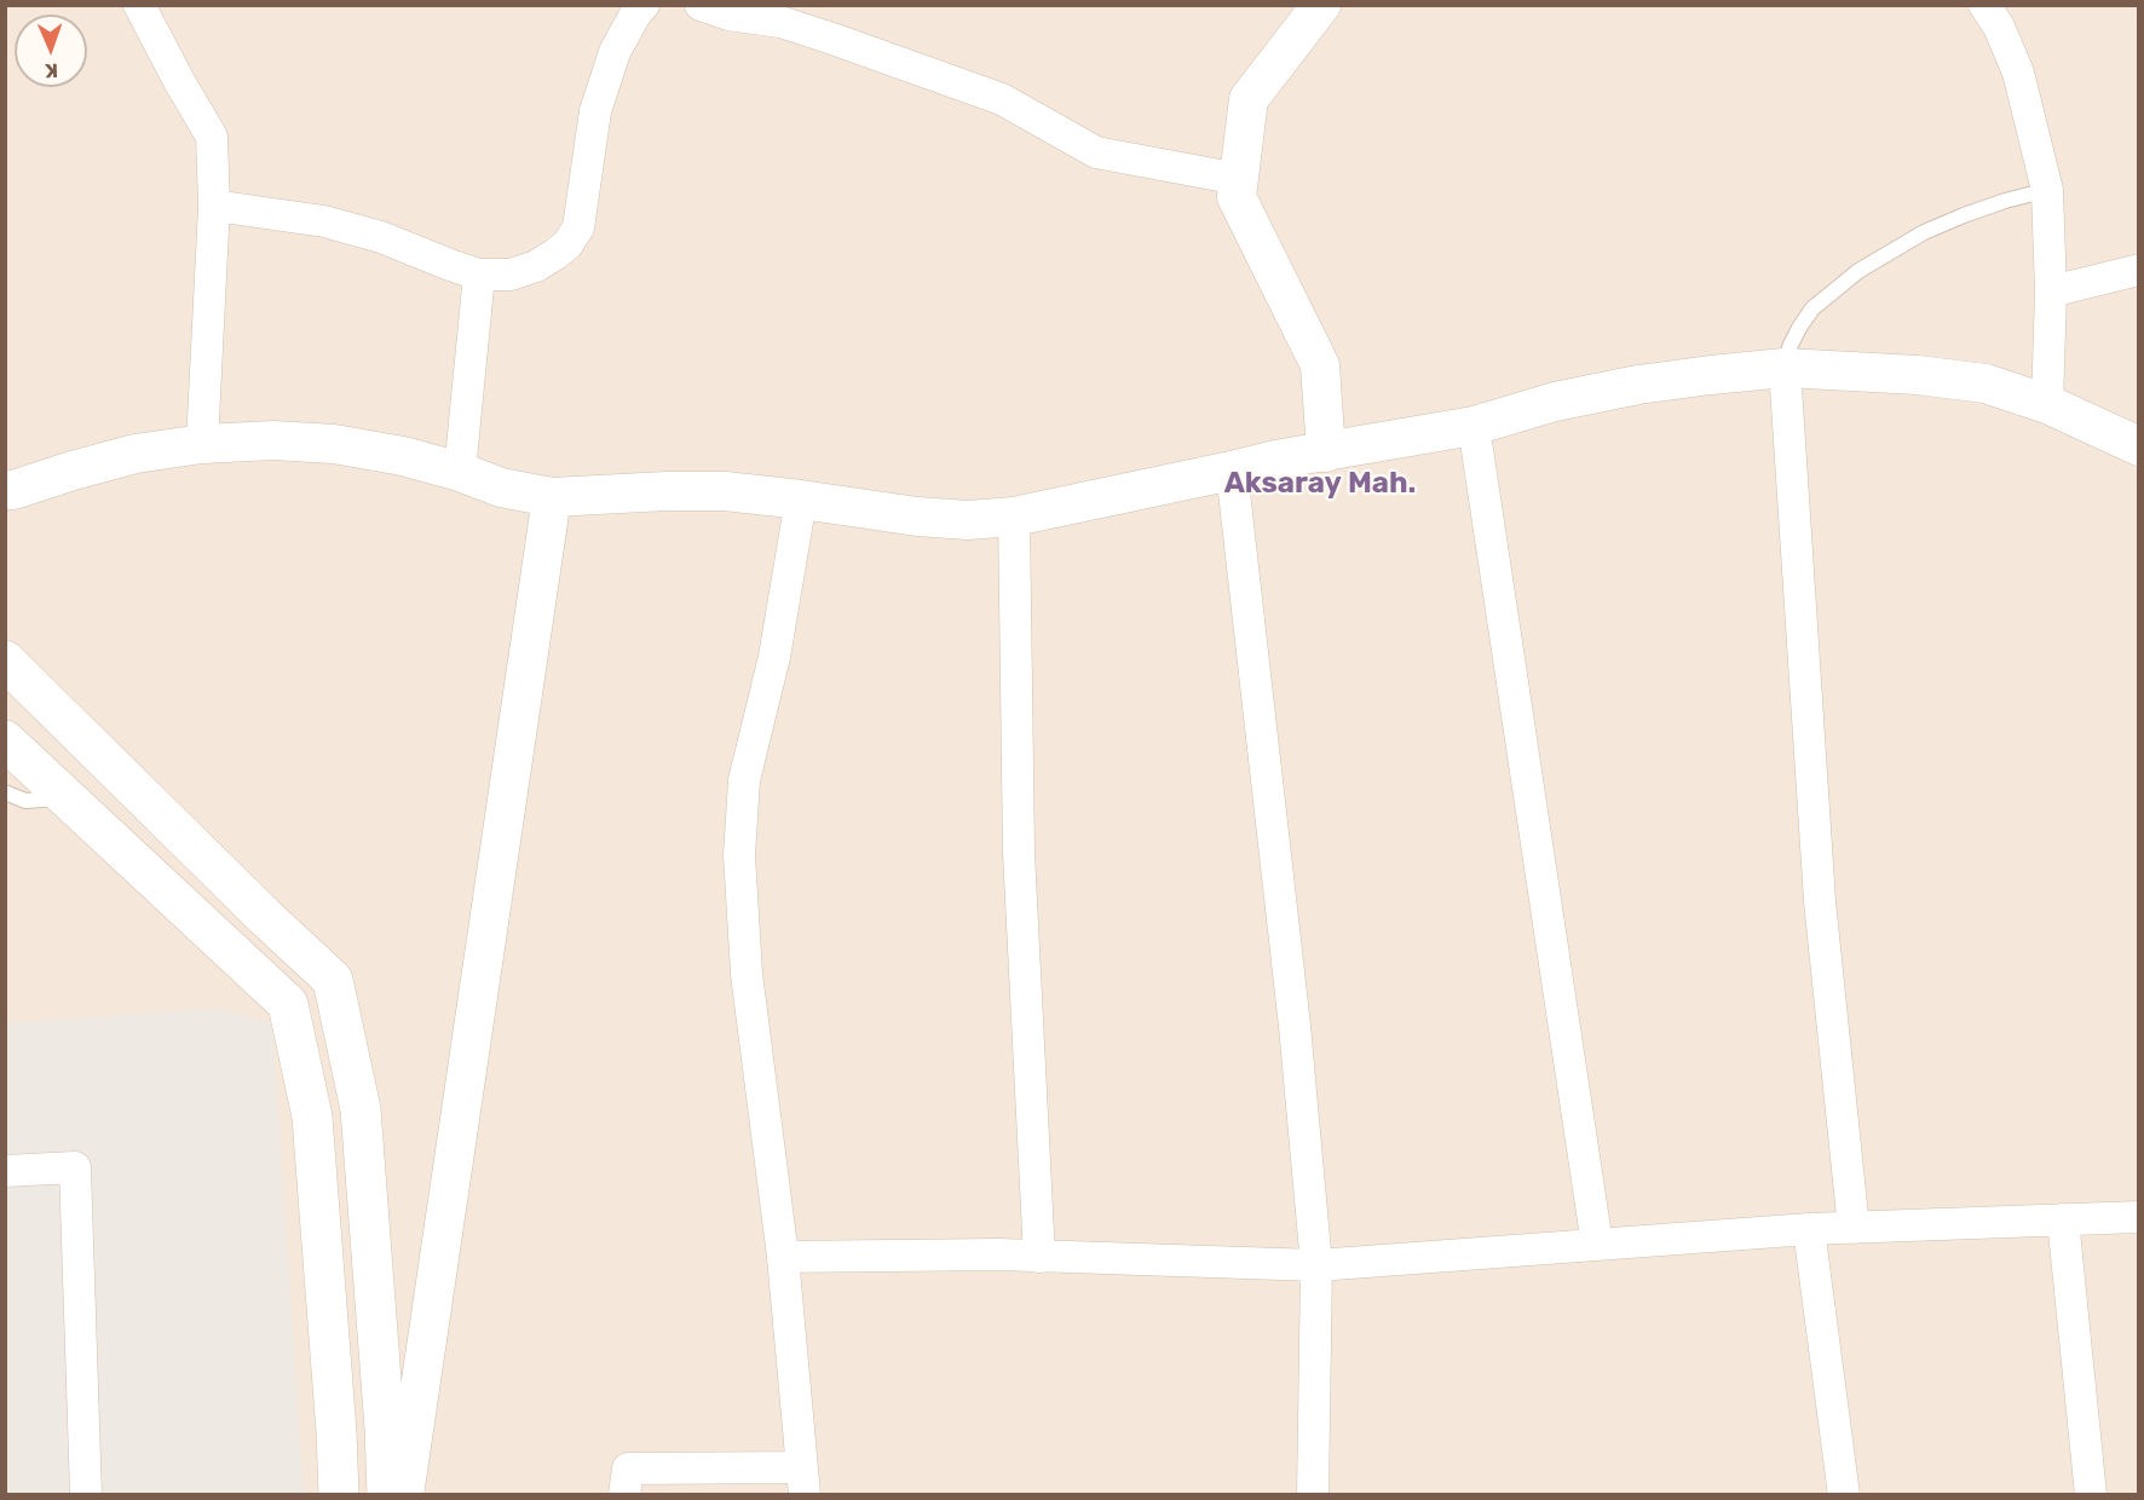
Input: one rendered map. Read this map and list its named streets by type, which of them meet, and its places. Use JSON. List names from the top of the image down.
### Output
{
  "districts": ["Aksaray Mah."],
  "north": "bottom"
}
